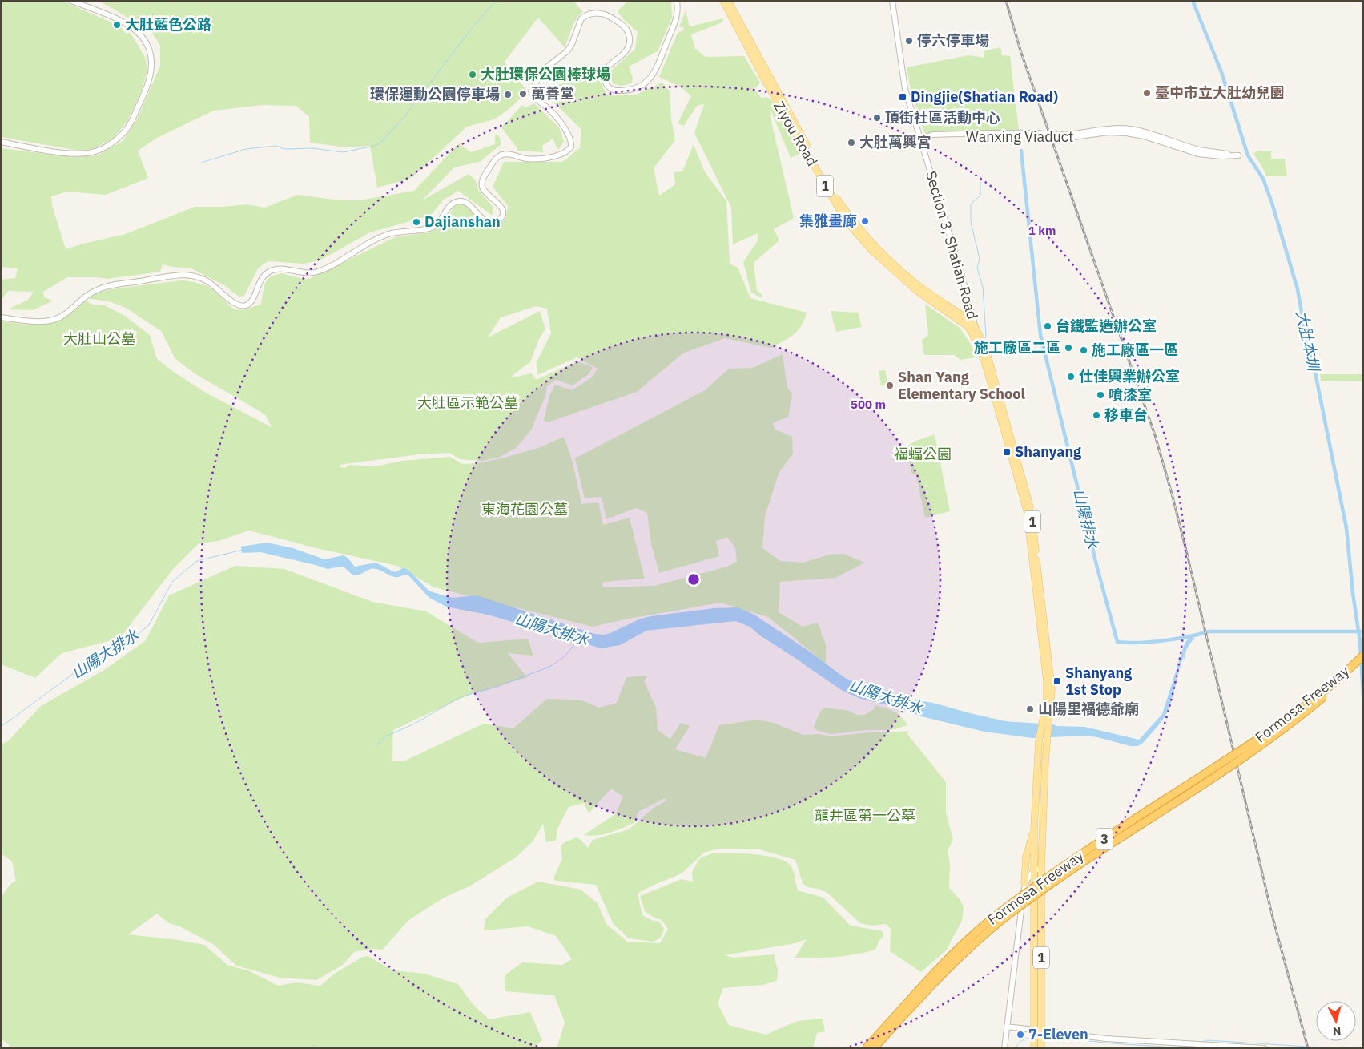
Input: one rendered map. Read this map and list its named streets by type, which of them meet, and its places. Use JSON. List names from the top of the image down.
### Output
{
  "streets": {
    "highway": ["Formosa Freeway", "3"],
    "main road": ["Ziyou Road", "1", "Section 3, Shatian Road"],
    "street": ["Wanxing Viaduct"]
  },
  "crossings": [
    ["Ziyou Road", "Section 3, Shatian Road"],
    ["Wanxing Viaduct", "Section 3, Shatian Road"],
    ["1", "Section 3, Shatian Road"]
  ],
  "water": ["大肚本圳", "山陽排水", "山陽大排水"],
  "parks": [
    "大肚山公墓",
    "大肚區示範公墓",
    "福蝠公園",
    "東海花園公墓",
    "龍井區第一公墓"
  ],
  "places": {
    "other": [
      "大肚藍色公路",
      "停六停車場",
      "大肚環保公園棒球場",
      "臺中市立大肚幼兒園",
      "萬善堂",
      "環保運動公園停車場",
      "頂街社區活動中心",
      "大肚萬興宮",
      "集雅畫廊",
      "Dajianshan",
      "台鐵監造辦公室",
      "施工廠區二區",
      "施工廠區一區",
      "仕佳興業辦公室",
      "Shan Yang Elementary School",
      "噴漆室",
      "移車台",
      "山陽里福德爺廟",
      "7-Eleven"
    ],
    "transit": ["Dingjie(Shatian Road)", "Shanyang", "Shanyang 1st Stop"]
  },
  "north": "bottom",
  "rings": ["1 km", "500 m"]
}
